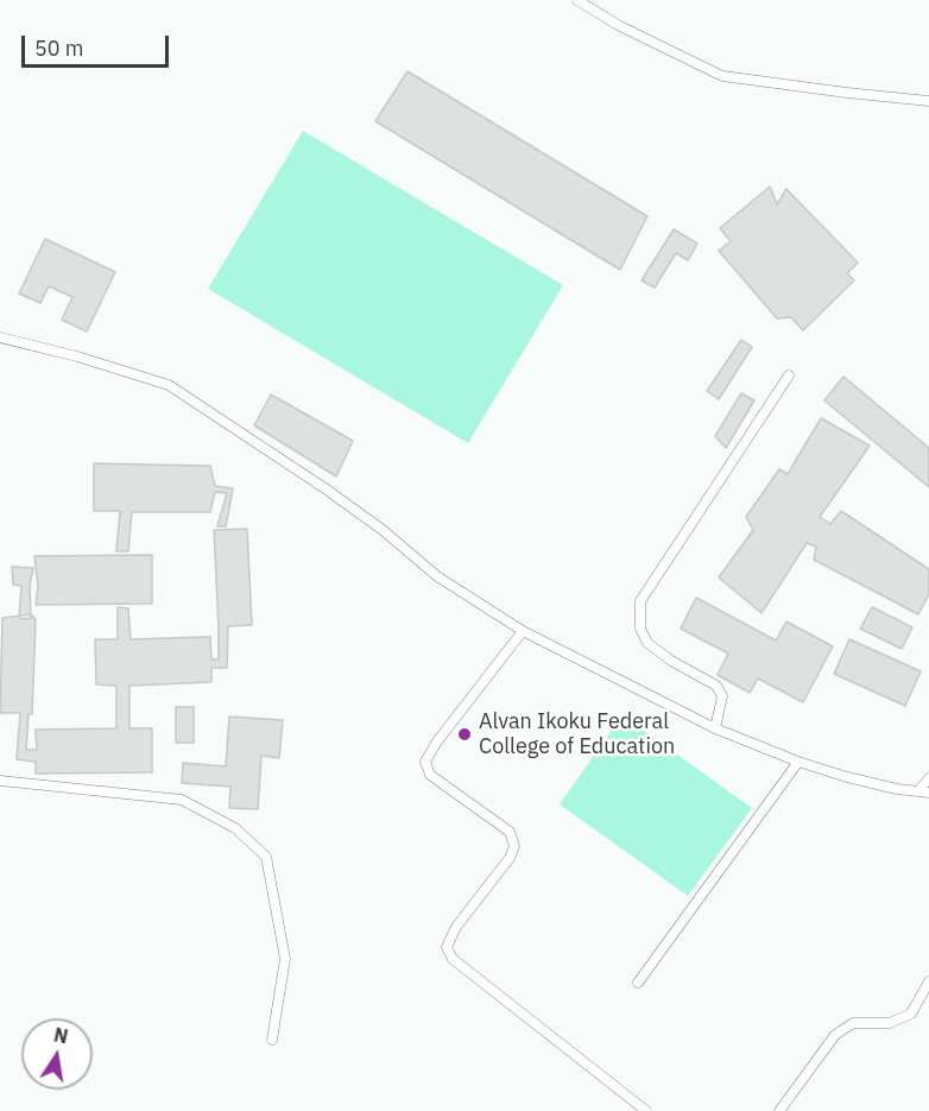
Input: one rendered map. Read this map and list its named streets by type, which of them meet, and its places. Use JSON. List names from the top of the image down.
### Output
{
  "places": ["Alvan Ikoku Federal College of Education"],
  "scale_bar": "50 m",
  "north": "top"
}
